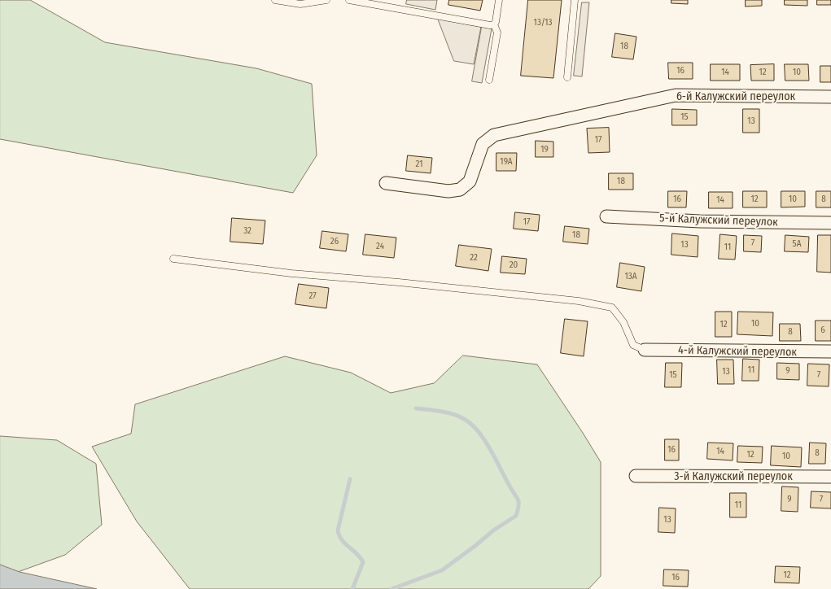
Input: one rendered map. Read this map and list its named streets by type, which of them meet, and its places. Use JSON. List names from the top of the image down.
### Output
{
  "streets": {
    "street": [
      "6-й Калужский переулок",
      "5-й Калужский переулок",
      "4-й Калужский переулок",
      "3-й Калужский переулок"
    ]
  },
  "house_numbers": [
    "13/13",
    "18",
    "16",
    "14",
    "12",
    "10",
    "15",
    "13",
    "17",
    "19",
    "19А",
    "21",
    "18",
    "16",
    "12",
    "10",
    "8",
    "14",
    "17",
    "32",
    "18",
    "26",
    "7",
    "5А",
    "13",
    "24",
    "11",
    "22",
    "20",
    "13А",
    "27",
    "10",
    "12",
    "6",
    "8",
    "11",
    "9",
    "13",
    "15",
    "7",
    "16",
    "14",
    "8",
    "12",
    "10",
    "9",
    "7",
    "11",
    "13",
    "12",
    "16"
  ]
}
